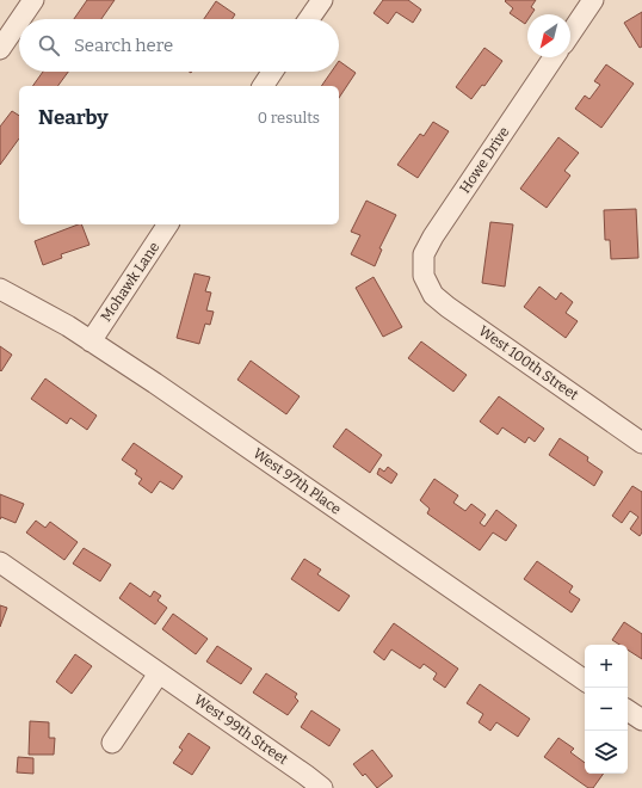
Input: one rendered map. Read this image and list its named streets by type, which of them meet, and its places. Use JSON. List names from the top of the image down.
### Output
{
  "streets": {
    "street": [
      "Howe Drive",
      "Mohawk Lane",
      "West 100th Street",
      "West 97th Place",
      "West 99th Street"
    ]
  },
  "crossings": [
    ["Howe Drive", "West 100th Street"],
    ["Mohawk Lane", "West 97th Place"]
  ],
  "north": "bottom left",
  "page": {
    "search": "Search here",
    "heading": ["Nearby", "0 results"],
    "map_buttons": ["+", "−"]
  }
}
